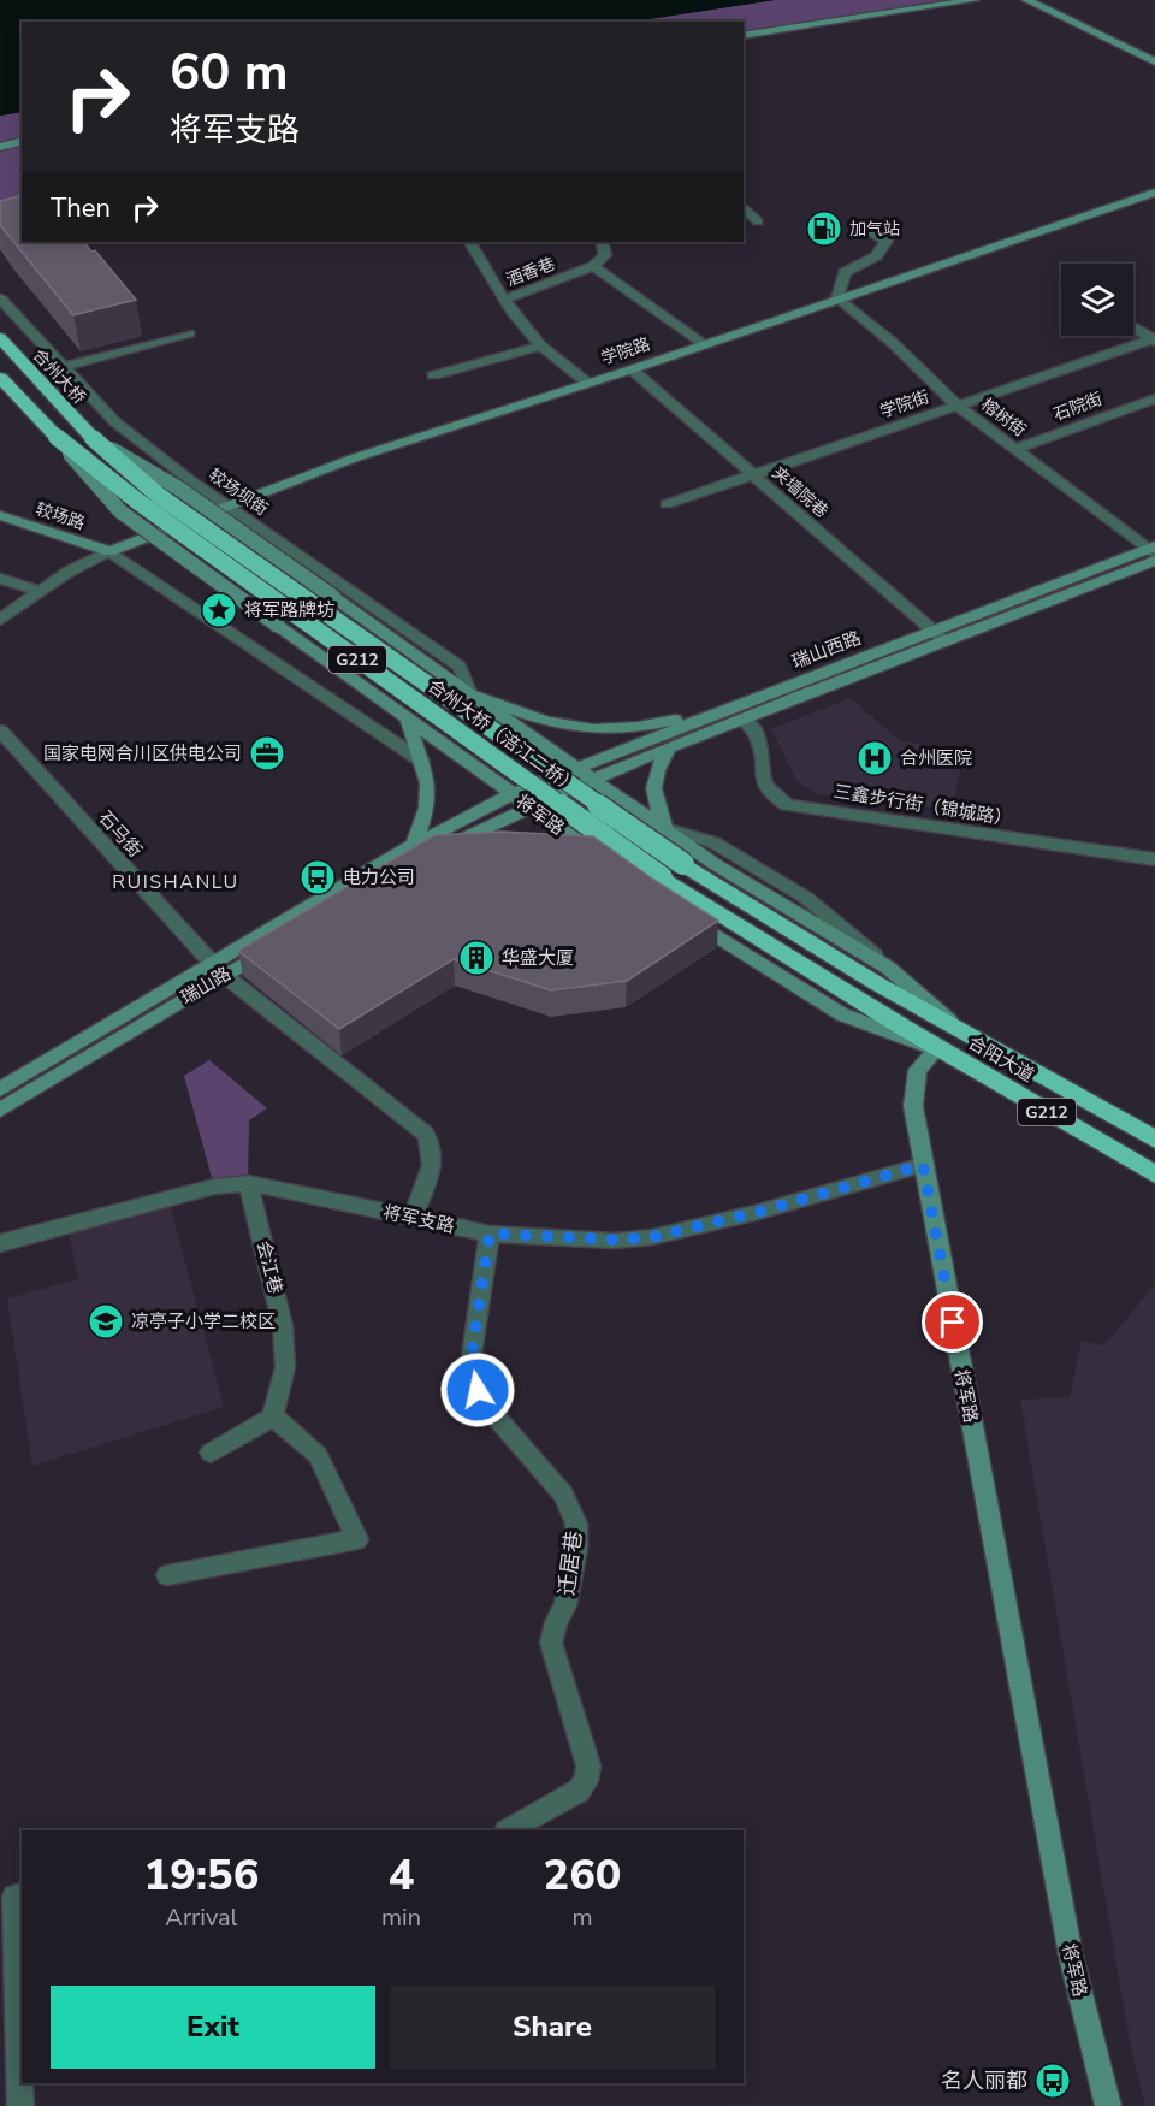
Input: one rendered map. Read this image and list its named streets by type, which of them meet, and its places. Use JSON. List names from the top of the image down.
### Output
{
  "streets": {
    "highway": [
      "合州大桥",
      "G212",
      "合州大桥（涪江二桥）",
      "合阳大道"
    ],
    "main road": [
      "学院路",
      "较场路",
      "瑞山西路",
      "将军路",
      "瑞山路"
    ],
    "street": [
      "酒香巷",
      "学院街",
      "石院街",
      "榕树街",
      "较场坝街",
      "夹墙院巷",
      "三鑫步行街（锦城路）",
      "石马街",
      "将军支路",
      "会江巷",
      "迁居巷"
    ]
  },
  "crossings": [
    ["酒香巷", "学院路"],
    ["学院路", "榕树街"],
    ["学院路", "较场坝街"],
    ["学院路", "夹墙院巷"],
    ["学院路", "较场路"],
    ["合州大桥", "合州大桥（涪江二桥）"],
    ["学院街", "榕树街"],
    ["学院街", "夹墙院巷"],
    ["石院街", "榕树街"],
    ["榕树街", "瑞山西路"],
    ["夹墙院巷", "瑞山西路"],
    ["瑞山西路", "三鑫步行街（锦城路）"],
    ["瑞山西路", "将军路"],
    ["瑞山西路", "瑞山路"],
    ["G212", "合州大桥（涪江二桥）"],
    ["G212", "将军路"],
    ["合州大桥（涪江二桥）", "将军路"],
    ["合州大桥（涪江二桥）", "合阳大道"],
    ["将军路", "瑞山路"],
    ["将军路", "合阳大道"],
    ["将军路", "将军支路"],
    ["石马街", "瑞山路"],
    ["石马街", "将军支路"],
    ["将军支路", "会江巷"],
    ["将军支路", "迁居巷"]
  ],
  "districts": ["RUISHANLU"],
  "places": {
    "fuel station": ["加气站"],
    "place": ["将军路牌坊"],
    "office": ["国家电网合川区供电公司"],
    "hospital": ["合州医院"],
    "bus stop": ["电力公司", "名人丽都"],
    "building": ["华盛大厦"],
    "school or university": ["凉亭子小学二校区"]
  },
  "page": {
    "turn": ["60 m", "将军支路"],
    "then": "Then",
    "eta": [
      "19:56",
      "Arrival",
      "4",
      "min",
      "260",
      "m"
    ],
    "buttons": ["Exit", "Share"]
  }
}
